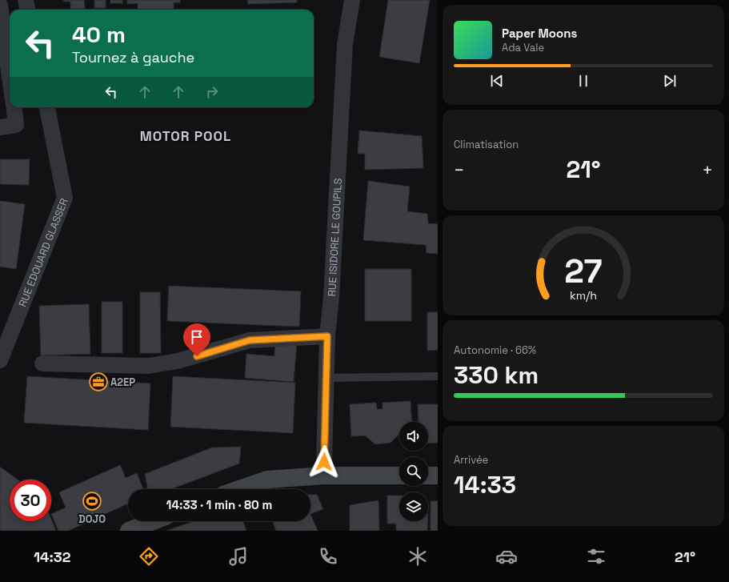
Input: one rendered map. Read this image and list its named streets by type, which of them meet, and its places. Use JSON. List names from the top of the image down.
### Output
{
  "streets": {
    "street": ["RUE ISIDORE LE GOUPILS", "RUE EDOUARD GLASSER"]
  },
  "districts": ["MOTOR POOL"],
  "places": {
    "office": ["A2EP"],
    "sports": ["DOJO"]
  },
  "page": {
    "turn": ["40 m", "Tournez à gauche"],
    "song": ["Paper Moons", "Ada Vale"],
    "tile": [
      "Climatisation",
      ["Autonomie · 66%", "330 km"],
      ["Arrivée", "14:33"]
    ],
    "heat": ["−", "21°", "+"],
    "limit": "30",
    "trip": "14:33 · 1 min · 80 m",
    "tabs": ["14:32", "21°"],
    "gauge": ["27", "km/h"]
  }
}
